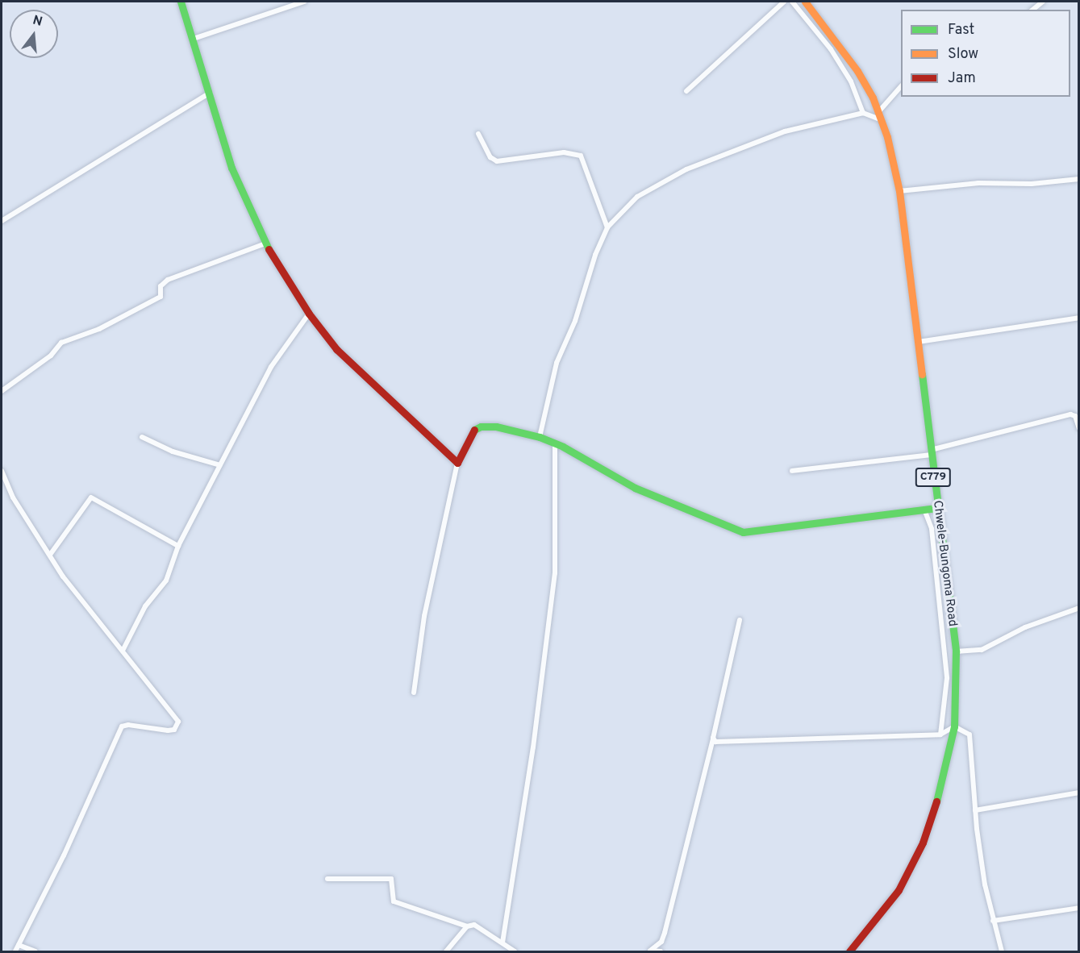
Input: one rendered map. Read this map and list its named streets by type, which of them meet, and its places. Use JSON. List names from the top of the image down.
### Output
{
  "streets": {
    "street": ["C779", "Chwele-Bungoma Road"]
  },
  "legend": ["Fast", "Slow", "Jam"],
  "north": "top"
}
